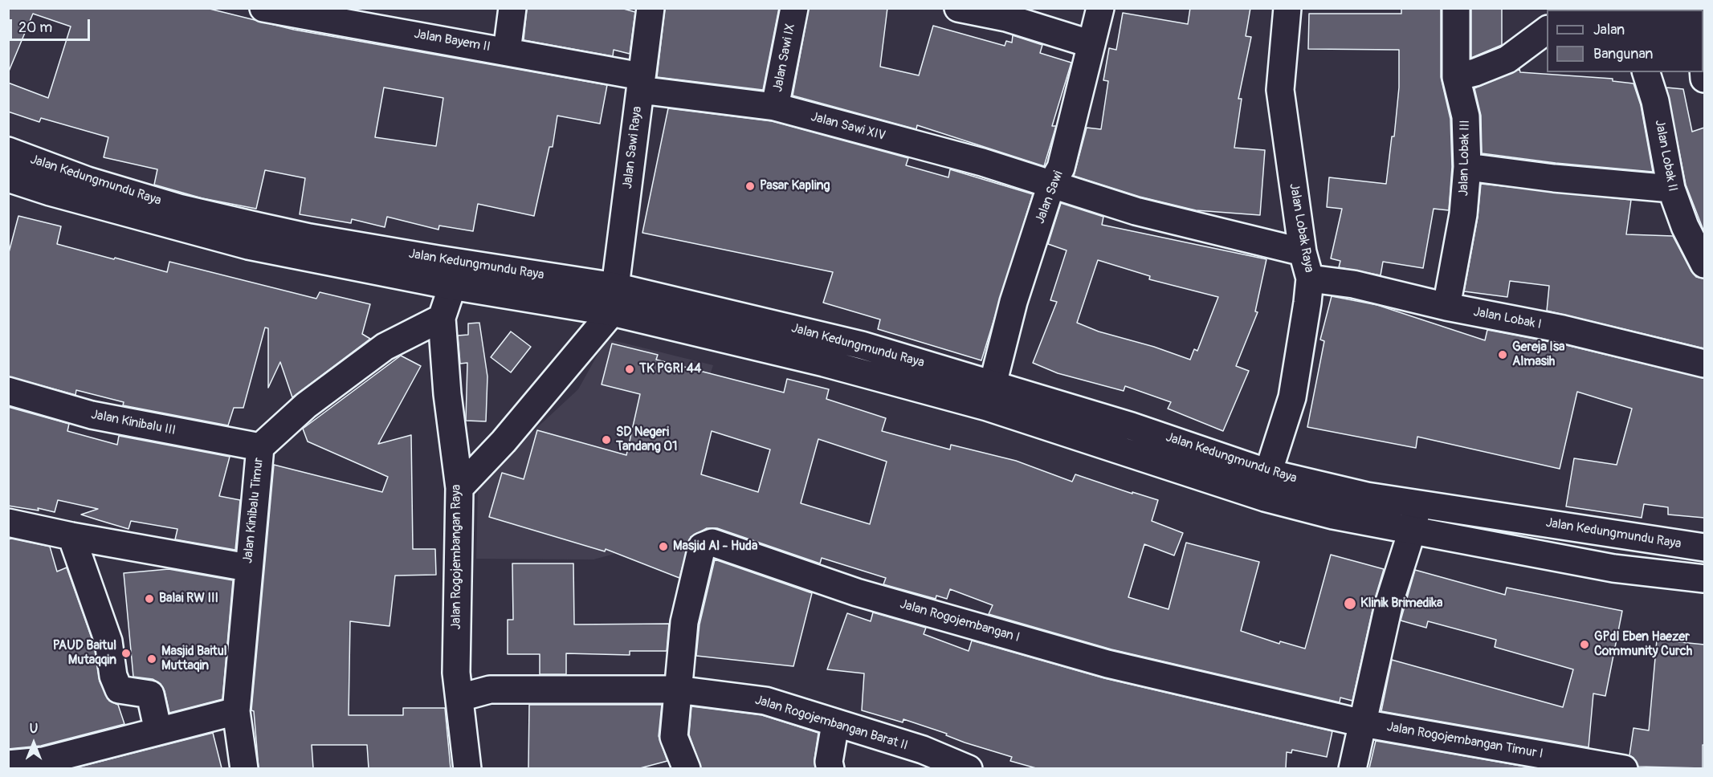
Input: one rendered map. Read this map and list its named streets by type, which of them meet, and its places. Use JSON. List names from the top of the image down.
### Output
{
  "streets": {
    "street": [
      "Jalan Bayem II",
      "Jalan Sawi IX",
      "Jalan Sawi XIV",
      "Jalan Sawi Raya",
      "Jalan Lobak II",
      "Jalan Lobak III",
      "Jalan Kedungmundu Raya",
      "Jalan Sawi",
      "Jalan Lobak Raya",
      "Jalan Lobak I",
      "Jalan Kinibalu III",
      "Jalan Kinibalu Timur",
      "Jalan Rogojembangan Raya",
      "Jalan Rogojembangan I",
      "Jalan Rogojembangan Barat II",
      "Jalan Rogojembangan Timur I"
    ]
  },
  "crossings": [
    ["Jalan Bayem II", "Jalan Sawi XIV"],
    ["Jalan Bayem II", "Jalan Sawi Raya"],
    ["Jalan Sawi IX", "Jalan Sawi XIV"],
    ["Jalan Sawi XIV", "Jalan Sawi Raya"],
    ["Jalan Sawi XIV", "Jalan Sawi"],
    ["Jalan Sawi XIV", "Jalan Lobak Raya"],
    ["Jalan Sawi Raya", "Jalan Kedungmundu Raya"],
    ["Jalan Lobak III", "Jalan Lobak I"],
    ["Jalan Kedungmundu Raya", "Jalan Sawi"],
    ["Jalan Kedungmundu Raya", "Jalan Lobak Raya"],
    ["Jalan Lobak Raya", "Jalan Lobak I"],
    ["Jalan Kinibalu III", "Jalan Kinibalu Timur"],
    ["Jalan Kinibalu Timur", "Jalan Rogojembangan Raya"],
    ["Jalan Rogojembangan Raya", "Jalan Rogojembangan Barat II"],
    ["Jalan Rogojembangan I", "Jalan Rogojembangan Barat II"],
    ["Jalan Rogojembangan I", "Jalan Rogojembangan Timur I"]
  ],
  "places": [
    "Pasar Kapling",
    "Gereja Isa Almasih",
    "TK PGRI 44",
    "SD Negeri Tandang 01",
    "Masjid Al - Huda",
    "Balai RW III",
    "Klinik Brimedika",
    "GPdI Eben Haezer Community Curch",
    "PAUD Baitul Mutaqqin",
    "Masjid Baitul Muttaqin"
  ],
  "legend": ["Jalan", "Bangunan"],
  "scale_bar": "20 m",
  "north": "top"
}
